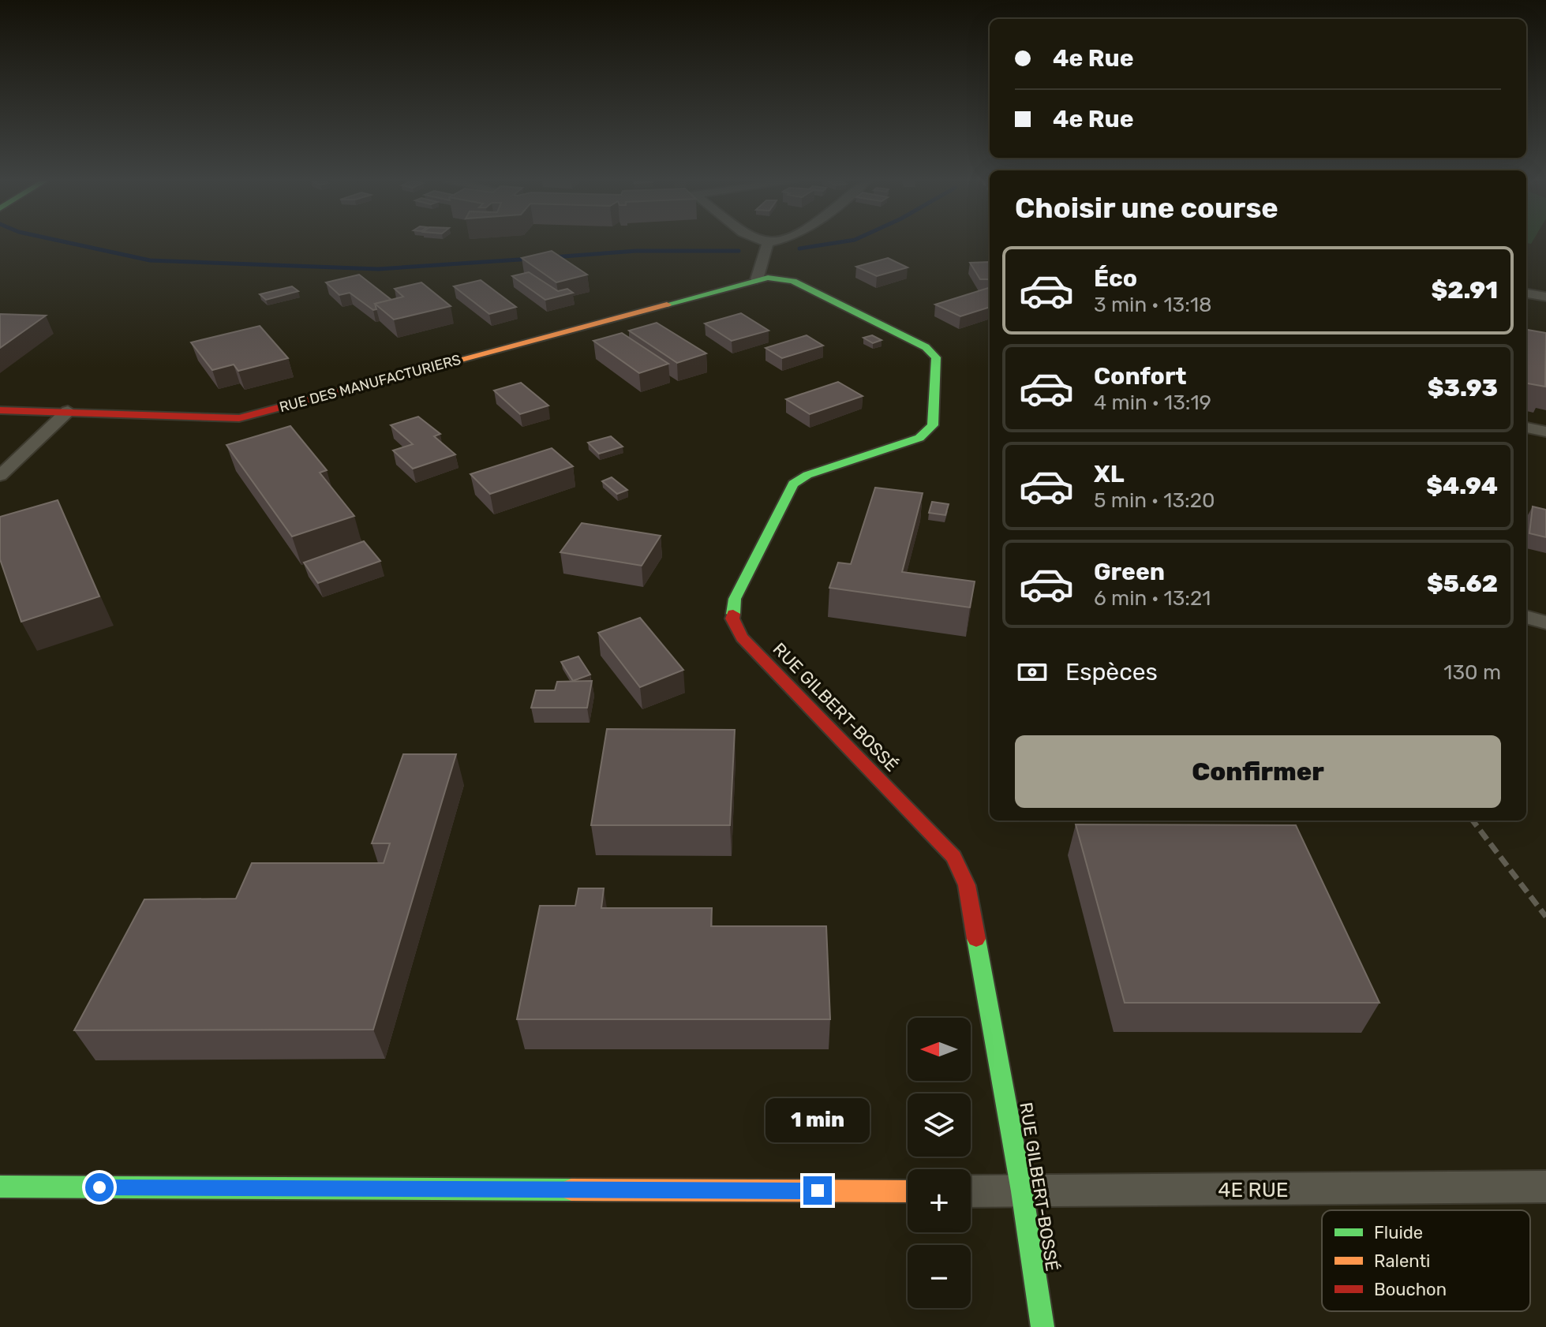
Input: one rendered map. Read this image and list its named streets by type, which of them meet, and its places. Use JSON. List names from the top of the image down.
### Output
{
  "streets": {
    "main road": ["RUE DES MANUFACTURIERS", "RUE GILBERT-BOSSÉ"],
    "street": ["4E RUE"]
  },
  "crossings": [
    ["RUE DES MANUFACTURIERS", "RUE GILBERT-BOSSÉ"],
    ["RUE GILBERT-BOSSÉ", "4E RUE"]
  ],
  "legend": ["Fluide", "Ralenti", "Bouchon"],
  "north": "left",
  "page": {
    "banner": ["4e Rue", "4e Rue"],
    "heading": "Choisir une course",
    "list": [
      {
        "name": "Éco",
        "note": "3 min · 13:18",
        "value": "$2.91"
      },
      {
        "name": "Confort",
        "note": "4 min · 13:19",
        "value": "$3.93"
      },
      {
        "name": "XL",
        "note": "5 min · 13:20",
        "value": "$4.94"
      },
      {
        "name": "Green",
        "note": "6 min · 13:21",
        "value": "$5.62"
      }
    ],
    "pay": ["Espèces", "130 m"],
    "buttons": "Confirmer",
    "map_buttons": ["+", "−"],
    "bubble": "1 min"
  }
}
